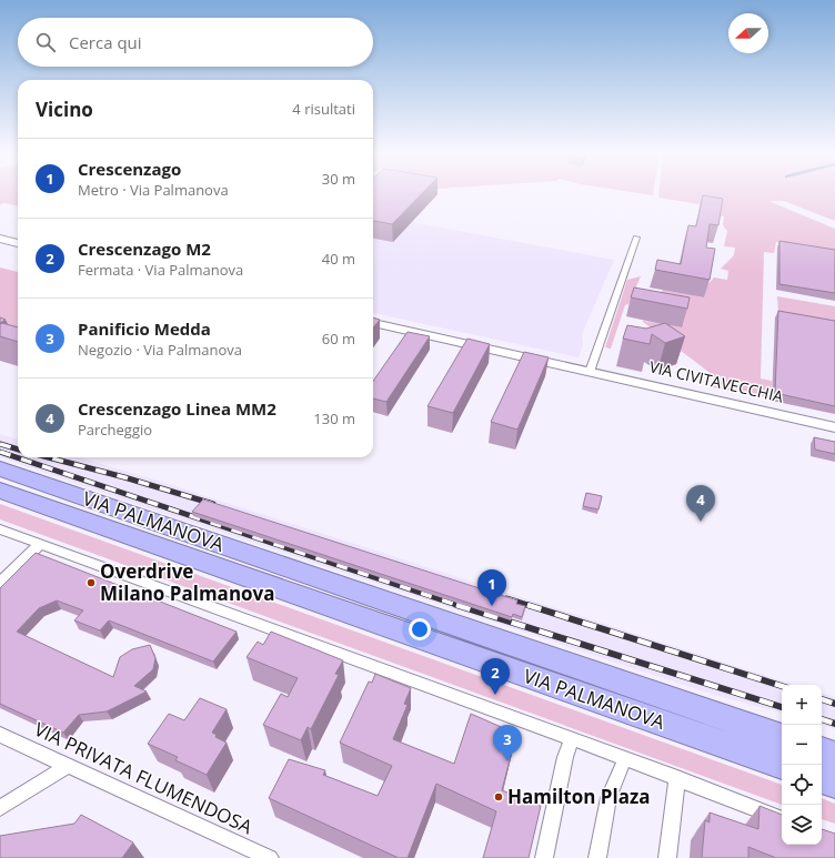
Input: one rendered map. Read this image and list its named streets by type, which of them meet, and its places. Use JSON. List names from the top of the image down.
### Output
{
  "streets": {
    "highway": ["VIA PALMANOVA"],
    "street": ["VIA CIVITAVECCHIA", "VIA PRIVATA FLUMENDOSA"]
  },
  "places": ["Overdrive Milano Palmanova", "Hamilton Plaza"],
  "north": "left",
  "page": {
    "search": "Cerca qui",
    "heading": ["Vicino", "4 risultati"],
    "list": [
      {
        "mark": "1",
        "name": "Crescenzago",
        "note": "Metro · Via Palmanova",
        "value": "30 m"
      },
      {
        "mark": "2",
        "name": "Crescenzago M2",
        "note": "Fermata · Via Palmanova",
        "value": "40 m"
      },
      {
        "mark": "3",
        "name": "Panificio Medda",
        "note": "Negozio · Via Palmanova",
        "value": "60 m"
      },
      {
        "mark": "4",
        "name": "Crescenzago Linea MM2",
        "note": "Parcheggio",
        "value": "130 m"
      }
    ],
    "pins": [
      "4",
      "1",
      "2",
      "3"
    ],
    "map_buttons": ["+", "−"]
  }
}
